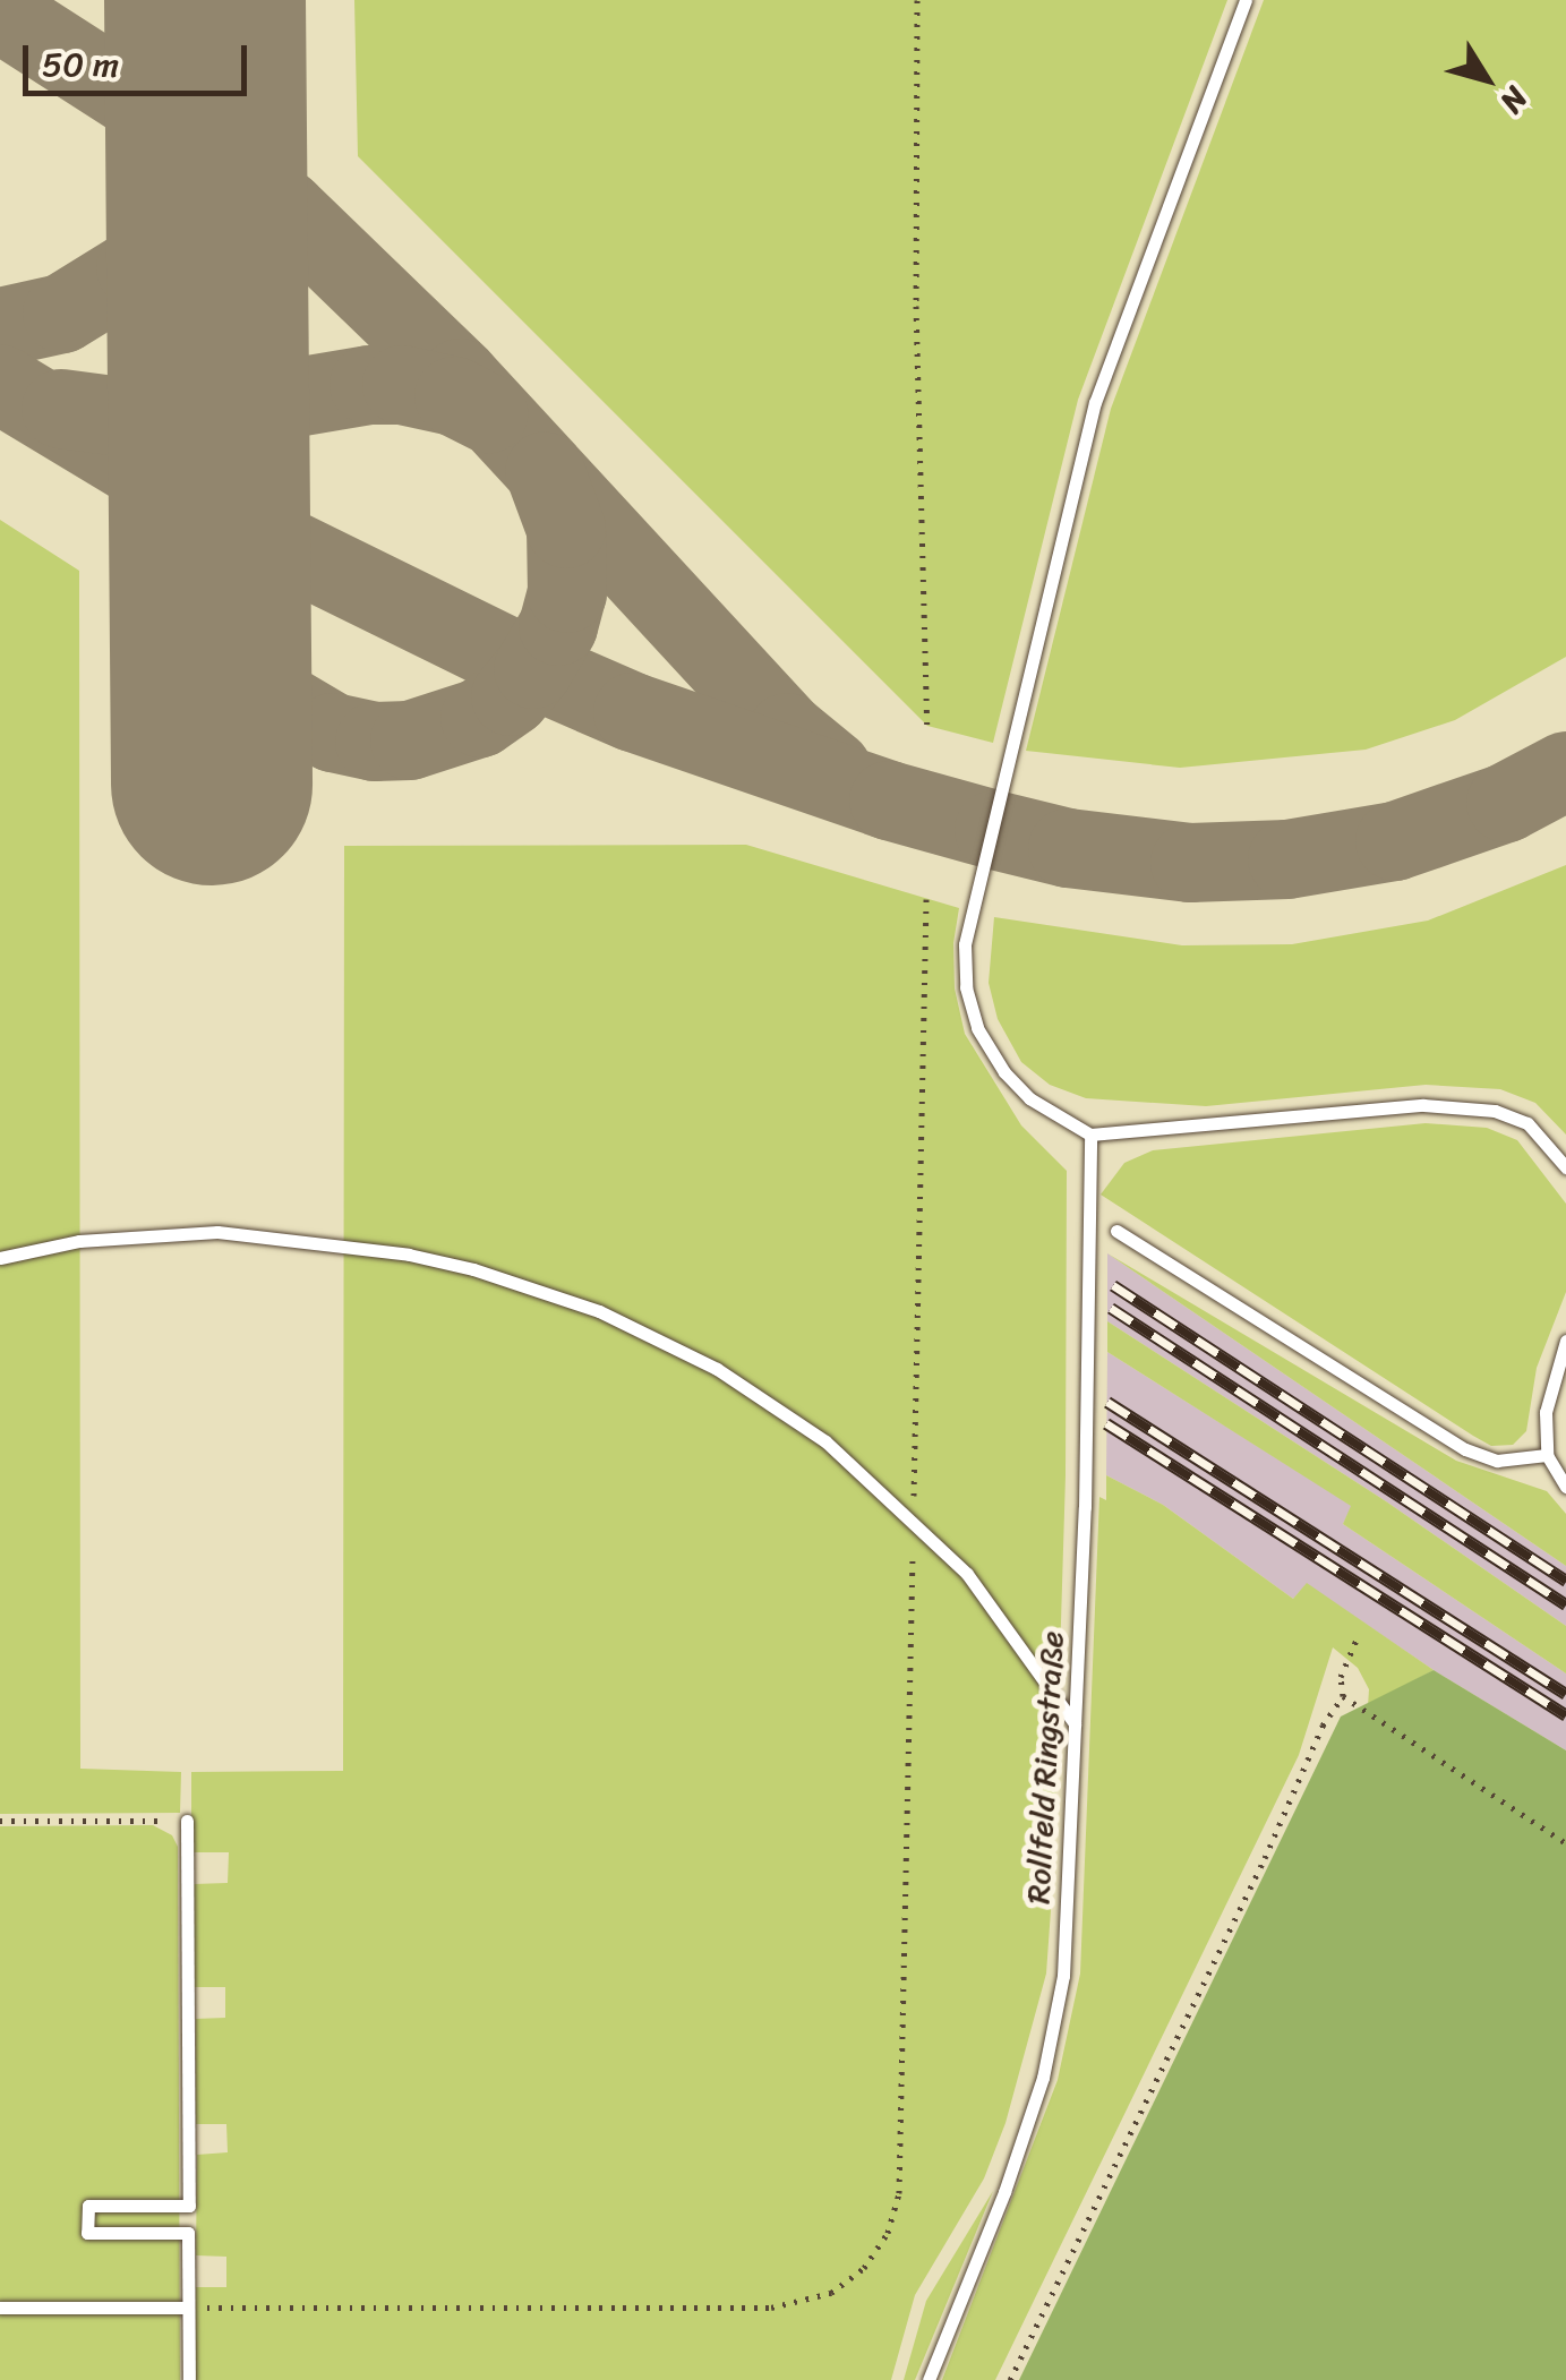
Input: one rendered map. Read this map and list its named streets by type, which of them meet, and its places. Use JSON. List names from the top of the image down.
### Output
{
  "streets": {
    "lane": ["Rollfeld Ringstraße"]
  },
  "scale_bar": "50 m",
  "north": "bottom right"
}
